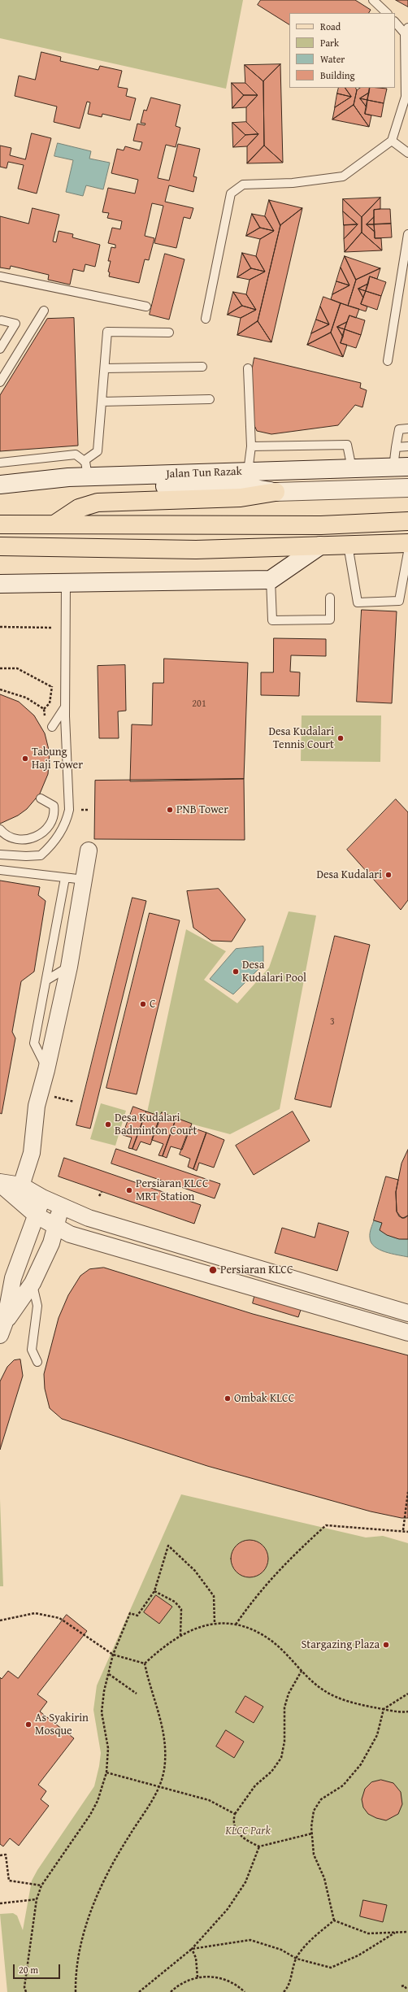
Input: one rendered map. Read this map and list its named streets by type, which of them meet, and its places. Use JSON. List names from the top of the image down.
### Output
{
  "streets": {
    "main road": ["Jalan Tun Razak"]
  },
  "parks": ["KLCC Park"],
  "places": [
    "Desa Kudalari Tennis Court",
    "Tabung Haji Tower",
    "PNB Tower",
    "Desa Kudalari",
    "Desa Kudalari Pool",
    "C",
    "Desa Kudalari Badminton Court",
    "Persiaran KLCC MRT Station",
    "Persiaran KLCC",
    "Ombak KLCC",
    "Stargazing Plaza",
    "As Syakirin Mosque"
  ],
  "house_numbers": ["201", "3"],
  "legend": [
    "Road",
    "Park",
    "Water",
    "Building"
  ],
  "scale_bar": "20 m"
}
